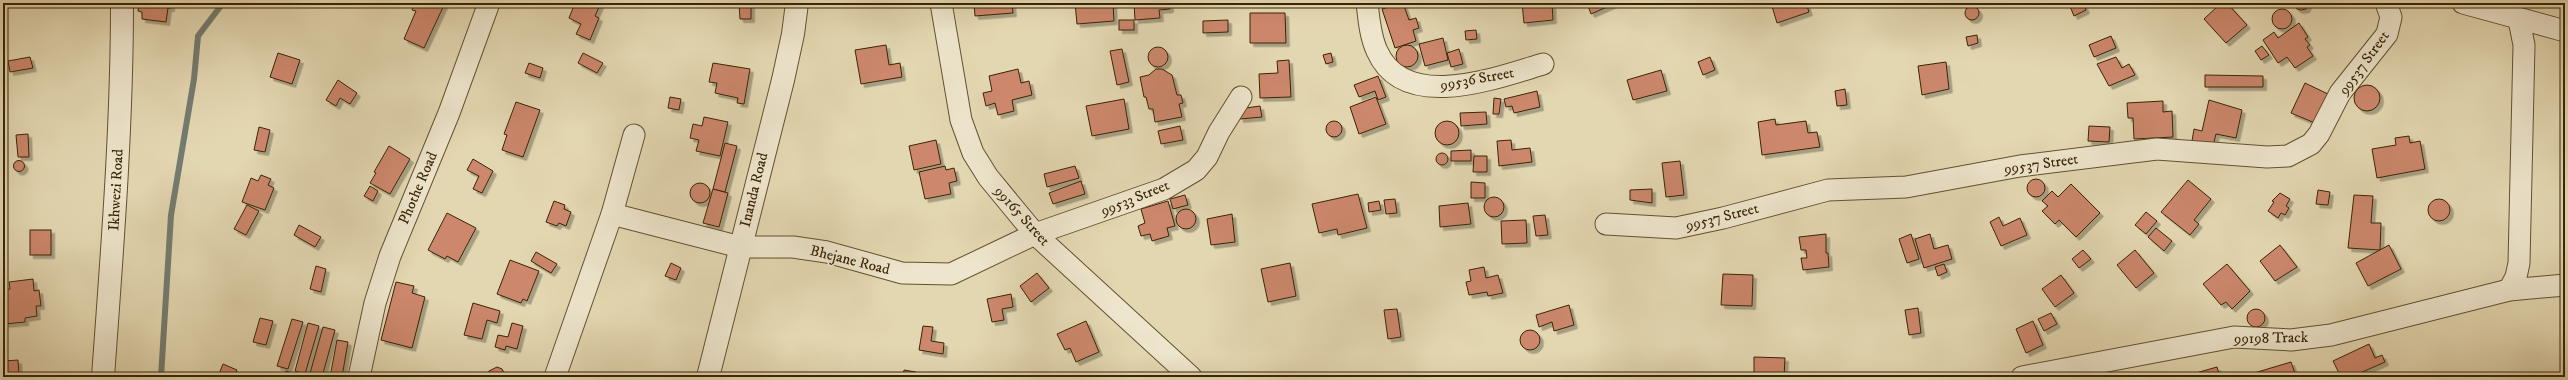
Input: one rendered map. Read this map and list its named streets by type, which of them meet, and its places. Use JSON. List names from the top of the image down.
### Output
{
  "streets": {
    "street": [
      "99537 Street",
      "99536 Street",
      "Phothe Road",
      "Ikhwezi Road",
      "Inanda Road",
      "99533 Street",
      "99165 Street",
      "Bhejane Road",
      "99198 Track"
    ]
  },
  "crossings": [
    ["Inanda Road", "Bhejane Road"],
    ["99533 Street", "99165 Street"],
    ["99533 Street", "Bhejane Road"],
    ["99165 Street", "Bhejane Road"]
  ]
}
